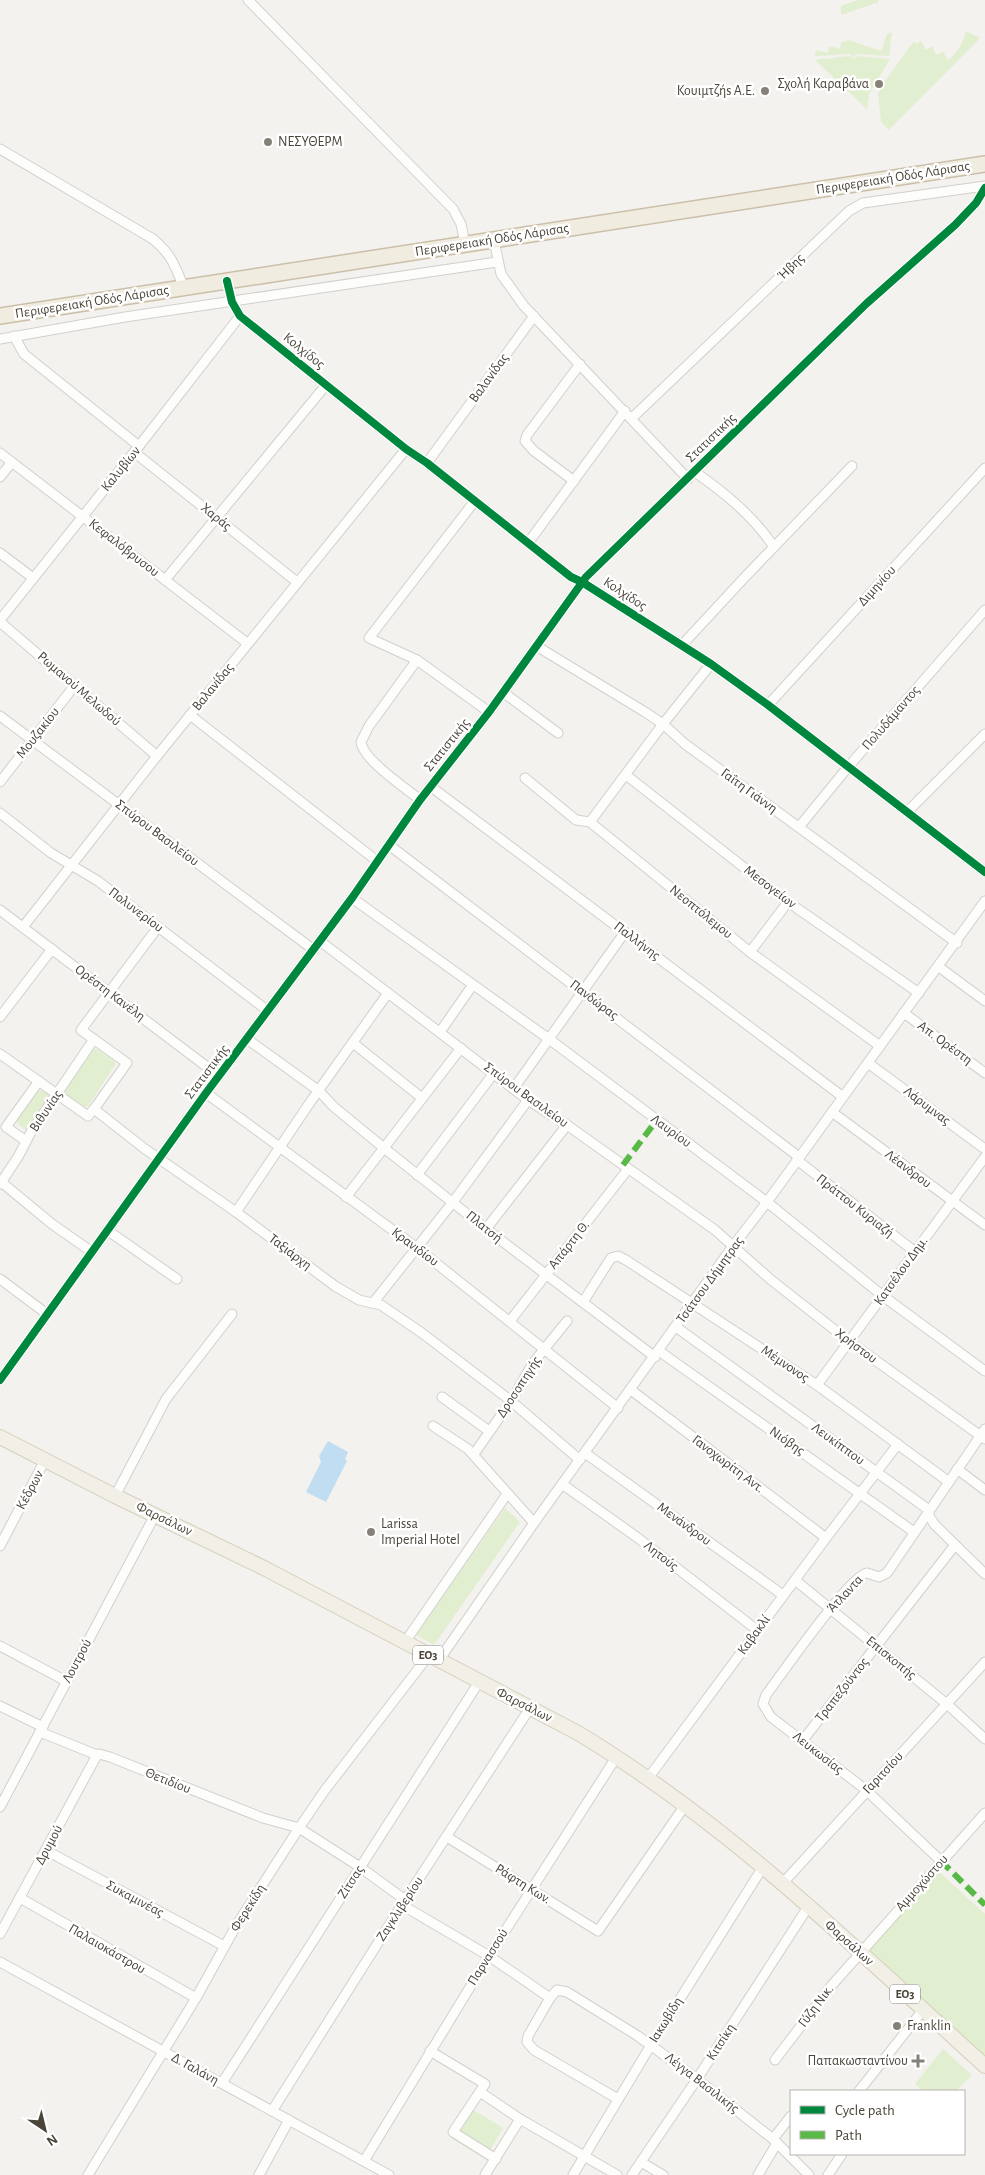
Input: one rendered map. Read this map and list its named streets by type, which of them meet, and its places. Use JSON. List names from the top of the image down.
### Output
{
  "streets": {
    "highway": ["Περιφερειακή Οδός Λάρισας"],
    "main road": ["Φαρσάλων", "ΕΟ3"],
    "street": [
      "Ήβης",
      "Κολχίδος",
      "Βαλανίδας",
      "Στατιστικής",
      "Καλυβίων",
      "Χαράς",
      "Κεφαλόβρυσου",
      "Διμηνίου",
      "Ρωμανού Μελωδού",
      "Πολυδάμαντος",
      "Μουζακίου",
      "Γαΐτη Γιάννη",
      "Σπύρου Βασιλείου",
      "Μεσογείων",
      "Πολυνερίου",
      "Νεοπτόλεμου",
      "Παλλήνης",
      "Ορέστη Κανέλη",
      "Πανδώρας",
      "Απ. Ορέστη",
      "Λάρυμνας",
      "Βιθυνίας",
      "Λαυρίου",
      "Λέανδρου",
      "Πράττου Κυριαζή",
      "Πλατσή",
      "Απάρτη Θ.",
      "Κρανιδίου",
      "Ταξιάρχη",
      "Κατσέλου Δημ.",
      "Τσάτσου Δήμητρας",
      "Χρήστου",
      "Μέμνονος",
      "Δροσοπηγής",
      "Νιόβης",
      "Λευκίππου",
      "Γανοχωρίτη Αντ.",
      "Κέδρων",
      "Μενάνδρου",
      "Λητούς",
      "Άτλαντα",
      "Καβακλί",
      "Επισκοπής",
      "Λουτρού",
      "Τραπεζούντος",
      "Λευκωσίας",
      "Γαριτσίου",
      "Θετιδίου",
      "Δρυμού",
      "Ζίτσας",
      "Αμμοχώστου",
      "Ράφτη Κων.",
      "Συκαμινέας",
      "Φερεκίδη",
      "Ζαγκλιβερίου",
      "Παλαιοκάστρου",
      "Παρνασσού",
      "Γύζη Νικ.",
      "Ιακωβίδη",
      "Κιτσίκη",
      "Δ. Γαλάνη",
      "Λέγγα Βασιλικής"
    ]
  },
  "crossings": [
    ["Περιφερειακή Οδός Λάρισας", "Κολχίδος"],
    ["Ήβης", "Στατιστικής"],
    ["Κολχίδος", "Βαλανίδας"],
    ["Κολχίδος", "Στατιστικής"],
    ["Κολχίδος", "Καλυβίων"],
    ["Κολχίδος", "Διμηνίου"],
    ["Κολχίδος", "Πολυδάμαντος"],
    ["Βαλανίδας", "Χαράς"],
    ["Βαλανίδας", "Κεφαλόβρυσου"],
    ["Βαλανίδας", "Ρωμανού Μελωδού"],
    ["Βαλανίδας", "Σπύρου Βασιλείου"],
    ["Βαλανίδας", "Πολυνερίου"],
    ["Βαλανίδας", "Ορέστη Κανέλη"],
    ["Στατιστικής", "Γαΐτη Γιάννη"],
    ["Στατιστικής", "Σπύρου Βασιλείου"],
    ["Στατιστικής", "Πολυνερίου"],
    ["Στατιστικής", "Παλλήνης"],
    ["Στατιστικής", "Ορέστη Κανέλη"],
    ["Στατιστικής", "Πανδώρας"],
    ["Στατιστικής", "Λαυρίου"],
    ["Στατιστικής", "Πλατσή"],
    ["Στατιστικής", "Κρανιδίου"],
    ["Στατιστικής", "Ταξιάρχη"],
    ["Καλυβίων", "Χαράς"],
    ["Καλυβίων", "Κεφαλόβρυσου"],
    ["Καλυβίων", "Ρωμανού Μελωδού"],
    ["Ρωμανού Μελωδού", "Μουζακίου"],
    ["Πολυδάμαντος", "Γαΐτη Γιάννη"],
    ["Μουζακίου", "Σπύρου Βασιλείου"],
    ["Γαΐτη Γιάννη", "Τσάτσου Δήμητρας"],
    ["Σπύρου Βασιλείου", "Απάρτη Θ."],
    ["Σπύρου Βασιλείου", "Τσάτσου Δήμητρας"],
    ["Σπύρου Βασιλείου", "Χρήστου"],
    ["Μεσογείων", "Τσάτσου Δήμητρας"],
    ["Νεοπτόλεμου", "Τσάτσου Δήμητρας"],
    ["Παλλήνης", "Τσάτσου Δήμητρας"],
    ["Πανδώρας", "Πράττου Κυριαζή"],
    ["Πανδώρας", "Τσάτσου Δήμητρας"],
    ["Απ. Ορέστη", "Τσάτσου Δήμητρας"],
    ["Λάρυμνας", "Τσάτσου Δήμητρας"],
    ["Βιθυνίας", "Ταξιάρχη"],
    ["Λαυρίου", "Κατσέλου Δημ."],
    ["Λαυρίου", "Τσάτσου Δήμητρας"],
    ["Λέανδρου", "Κατσέλου Δημ."],
    ["Λέανδρου", "Τσάτσου Δήμητρας"],
    ["Πράττου Κυριαζή", "Κατσέλου Δημ."],
    ["Πράττου Κυριαζή", "Τσάτσου Δήμητρας"],
    ["Πλατσή", "Απάρτη Θ."],
    ["Πλατσή", "Τσάτσου Δήμητρας"],
    ["Πλατσή", "Μέμνονος"],
    ["Πλατσή", "Νιόβης"],
    ["Απάρτη Θ.", "Κρανιδίου"],
    ["Κρανιδίου", "Τσάτσου Δήμητρας"],
    ["Κρανιδίου", "Δροσοπηγής"],
    ["Ταξιάρχη", "Τσάτσου Δήμητρας"],
    ["Ταξιάρχη", "Δροσοπηγής"],
    ["Ταξιάρχη", "Μενάνδρου"],
    ["Κατσέλου Δημ.", "Χρήστου"],
    ["Κατσέλου Δημ.", "Μέμνονος"],
    ["Τσάτσου Δήμητρας", "Χρήστου"],
    ["Τσάτσου Δήμητρας", "Μέμνονος"],
    ["Τσάτσου Δήμητρας", "Νιόβης"],
    ["Τσάτσου Δήμητρας", "Λευκίππου"],
    ["Τσάτσου Δήμητρας", "Γανοχωρίτη Αντ."],
    ["Τσάτσου Δήμητρας", "Φαρσάλων"],
    ["Τσάτσου Δήμητρας", "Μενάνδρου"],
    ["Τσάτσου Δήμητρας", "Λητούς"],
    ["Τσάτσου Δήμητρας", "Φερεκίδη"],
    ["Χρήστου", "Άτλαντα"],
    ["Μέμνονος", "Άτλαντα"],
    ["Μέμνονος", "Καβακλί"],
    ["Νιόβης", "Άτλαντα"],
    ["Νιόβης", "Καβακλί"],
    ["Λευκίππου", "Άτλαντα"],
    ["Λευκίππου", "Καβακλί"],
    ["Λευκίππου", "Τραπεζούντος"],
    ["Γανοχωρίτη Αντ.", "Καβακλί"],
    ["Κέδρων", "Φαρσάλων"],
    ["Φαρσάλων", "Καβακλί"],
    ["Φαρσάλων", "Λουτρού"],
    ["Φαρσάλων", "Γαριτσίου"],
    ["Φαρσάλων", "Ζίτσας"],
    ["Φαρσάλων", "Αμμοχώστου"],
    ["Φαρσάλων", "Ράφτη Κων."],
    ["Φαρσάλων", "Φερεκίδη"],
    ["Φαρσάλων", "Ζαγκλιβερίου"],
    ["Φαρσάλων", "Παρνασσού"],
    ["Φαρσάλων", "Γύζη Νικ."],
    ["Φαρσάλων", "Ιακωβίδη"],
    ["Φαρσάλων", "Κιτσίκη"],
    ["Μενάνδρου", "Καβακλί"],
    ["Λητούς", "Καβακλί"],
    ["Άτλαντα", "Επισκοπής"],
    ["Άτλαντα", "Λευκωσίας"],
    ["Καβακλί", "Επισκοπής"],
    ["Επισκοπής", "Τραπεζούντος"],
    ["Επισκοπής", "Γαριτσίου"],
    ["Λουτρού", "Θετιδίου"],
    ["Τραπεζούντος", "Λευκωσίας"],
    ["Λευκωσίας", "Γαριτσίου"],
    ["Λευκωσίας", "Αμμοχώστου"],
    ["Θετιδίου", "Δρυμού"],
    ["Θετιδίου", "Φερεκίδη"],
    ["Δρυμού", "Συκαμινέας"],
    ["Δρυμού", "Παλαιοκάστρου"],
    ["Ζίτσας", "Δ. Γαλάνη"],
    ["Αμμοχώστου", "Γύζη Νικ."],
    ["Ράφτη Κων.", "Ζαγκλιβερίου"],
    ["Ράφτη Κων.", "Παρνασσού"],
    ["Συκαμινέας", "Φερεκίδη"],
    ["Φερεκίδη", "Παλαιοκάστρου"],
    ["Φερεκίδη", "Δ. Γαλάνη"],
    ["Ζαγκλιβερίου", "Δ. Γαλάνη"],
    ["Παρνασσού", "Δ. Γαλάνη"],
    ["Ιακωβίδη", "Λέγγα Βασιλικής"],
    ["Κιτσίκη", "Λέγγα Βασιλικής"]
  ],
  "places": {
    "other": [
      "Σχολή Καραβάνα",
      "Κουιμτζήs Α.Ε.",
      "ΝΕΣΥΘΕΡΜ",
      "Larissa Imperial Hotel",
      "Franklin"
    ],
    "health": ["Παπακωσταντίνου"]
  },
  "legend": ["Cycle path", "Path"],
  "north": "bottom right"
}
